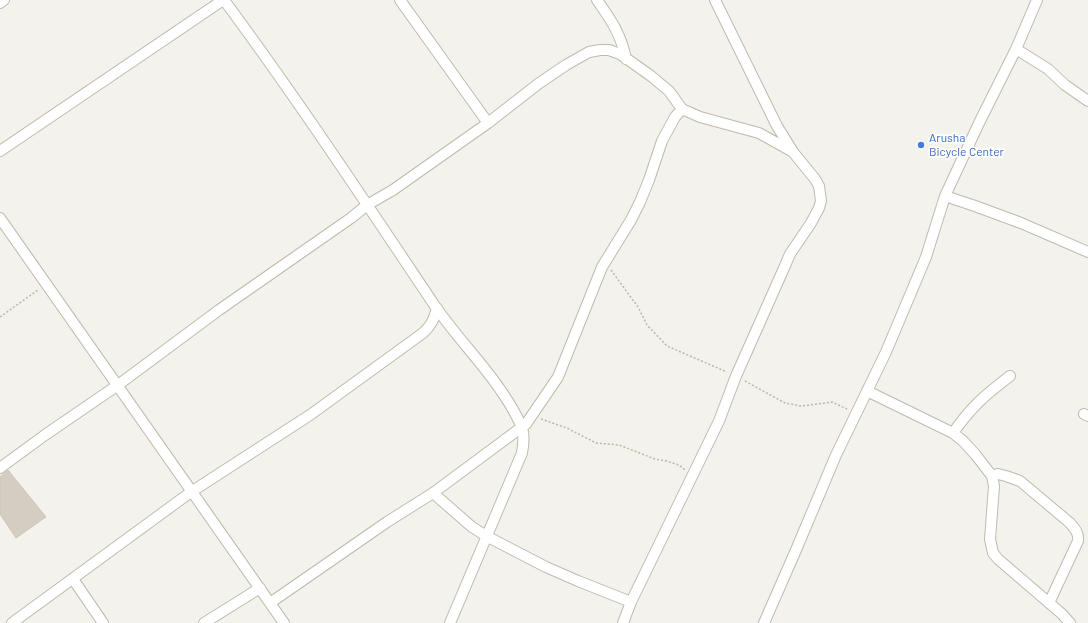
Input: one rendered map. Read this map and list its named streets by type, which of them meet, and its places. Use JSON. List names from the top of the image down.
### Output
{
  "places": ["Arusha Bicycle Center"]
}
